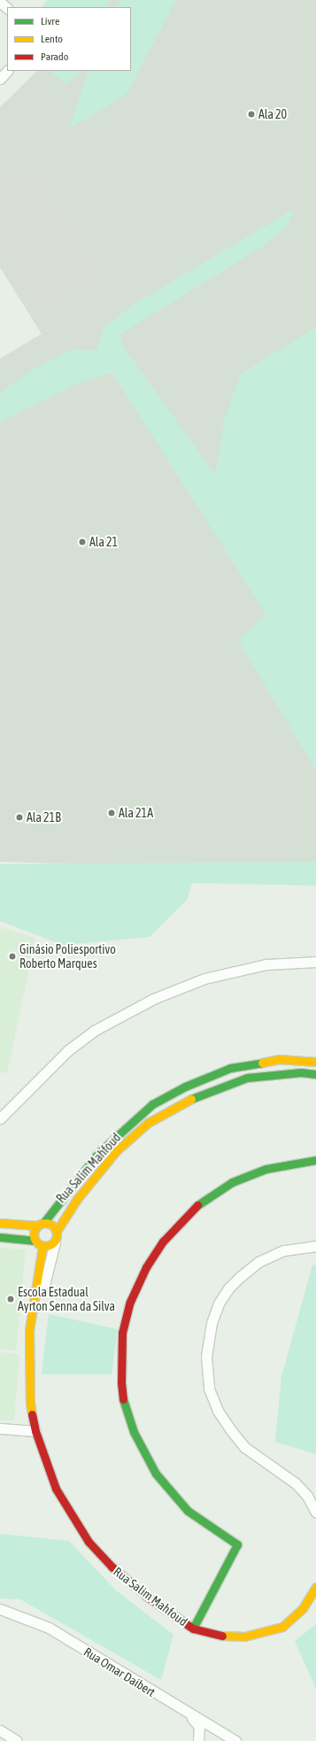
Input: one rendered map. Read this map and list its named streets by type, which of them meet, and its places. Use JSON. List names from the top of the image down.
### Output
{
  "streets": {
    "street": ["Rua Salim Mahfoud", "Rua Omar Daibert"]
  },
  "places": [
    "Ala 20",
    "Ala 21",
    "Ala 21A",
    "Ala 21B",
    "Ginásio Poliesportivo Roberto Marques",
    "Escola Estadual Ayrton Senna da Silva"
  ],
  "legend": ["Livre", "Lento", "Parado"]
}
